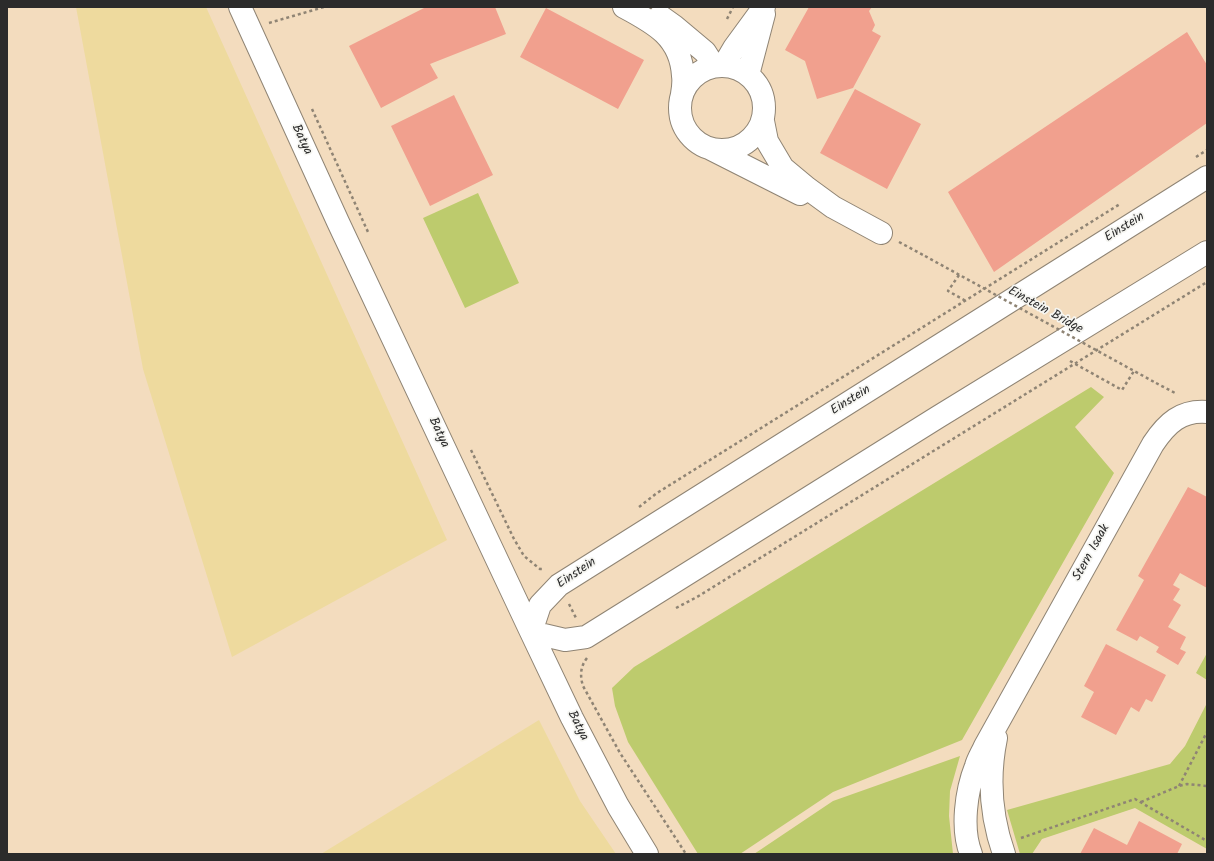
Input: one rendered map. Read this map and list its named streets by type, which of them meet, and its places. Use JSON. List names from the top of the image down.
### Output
{
  "streets": {
    "street": ["Batya", "Einstein", "Stern Isaak"],
    "path": ["Einstein Bridge"]
  },
  "crossings": [
    ["Batya", "Einstein"]
  ]
}
